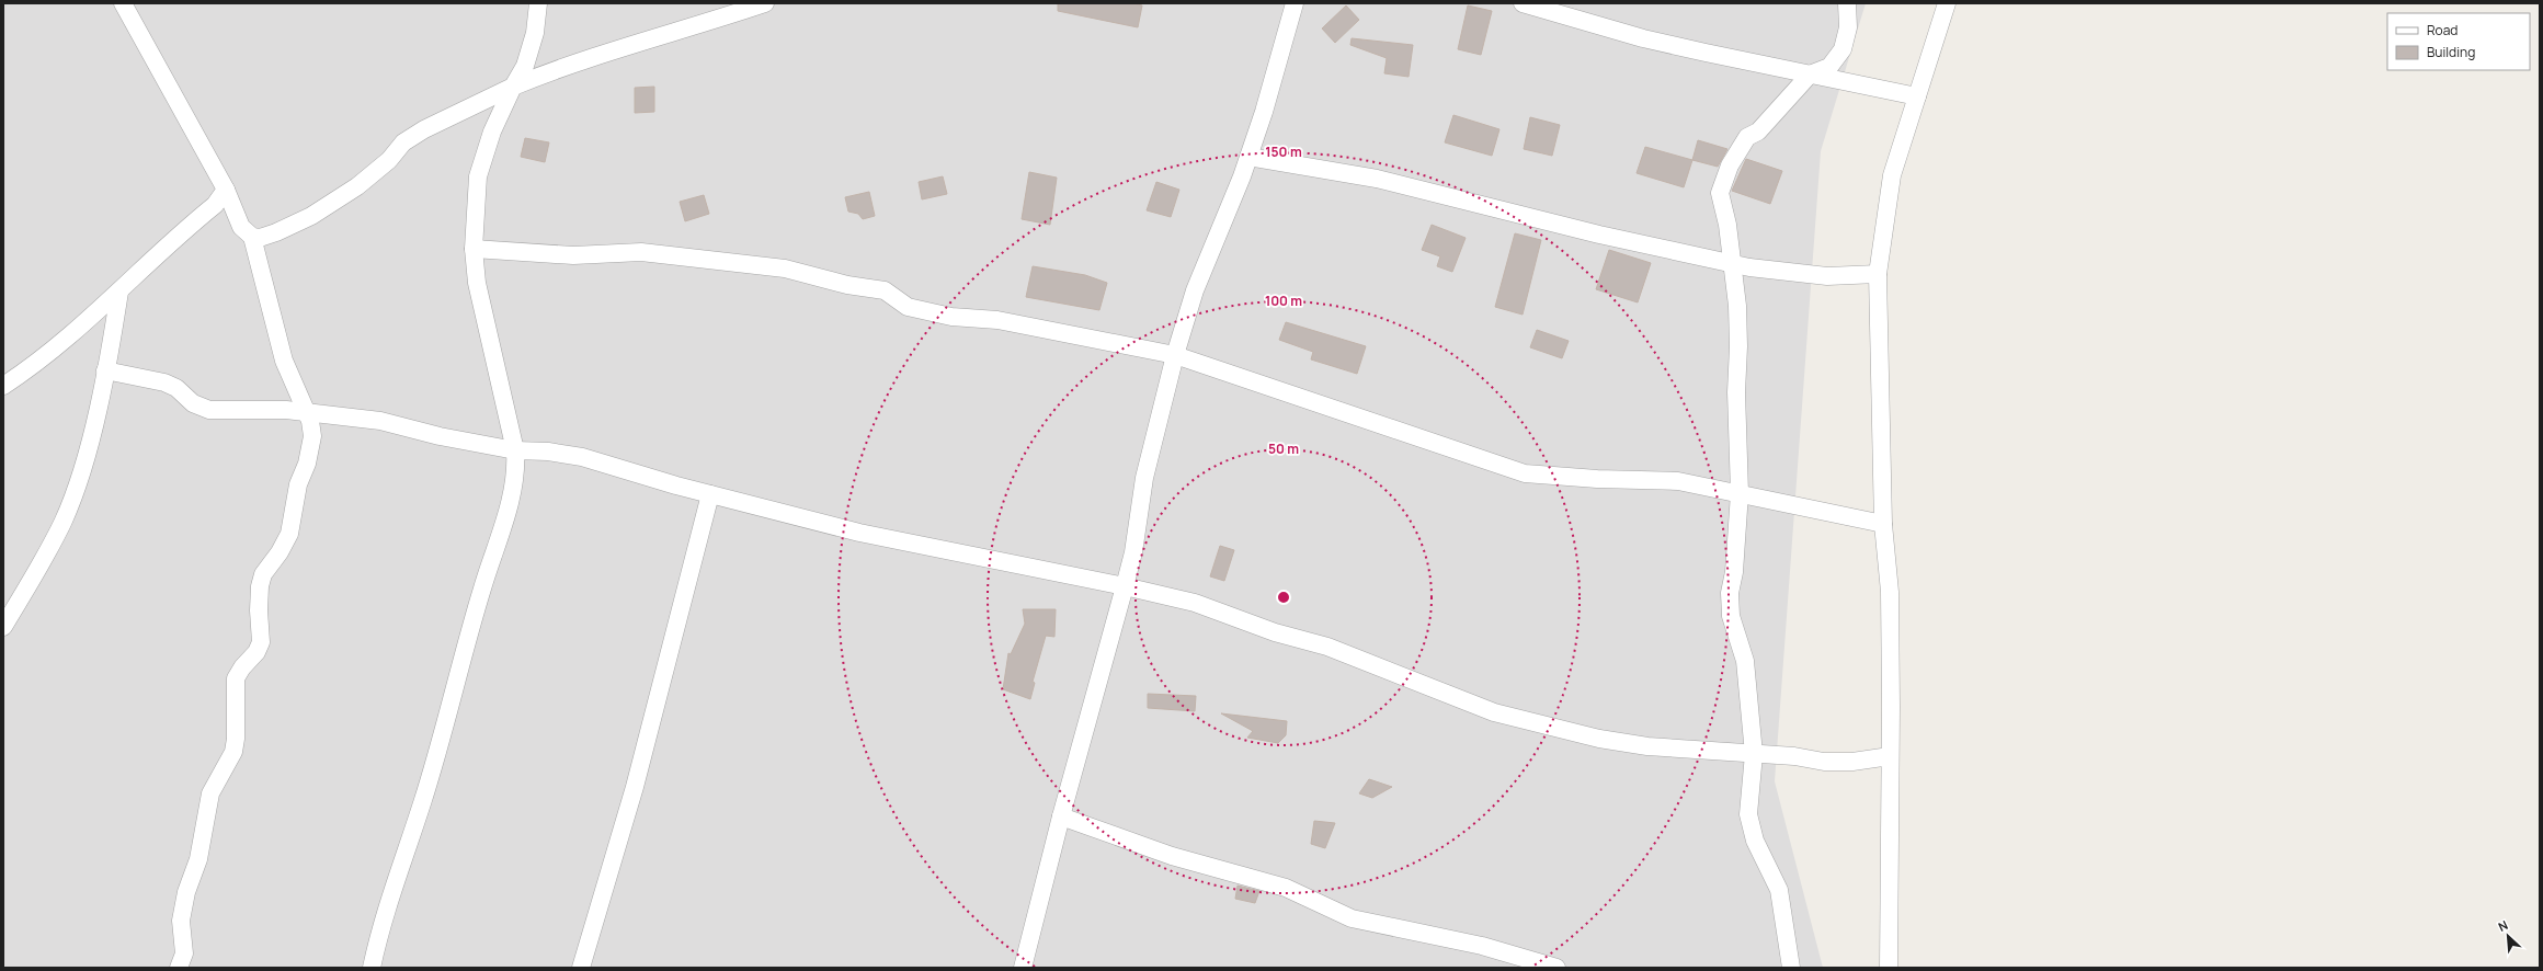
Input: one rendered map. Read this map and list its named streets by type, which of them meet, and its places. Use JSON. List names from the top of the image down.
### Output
{
  "legend": ["Road", "Building"],
  "north": "top left",
  "rings": ["150 m", "100 m", "50 m"]
}
